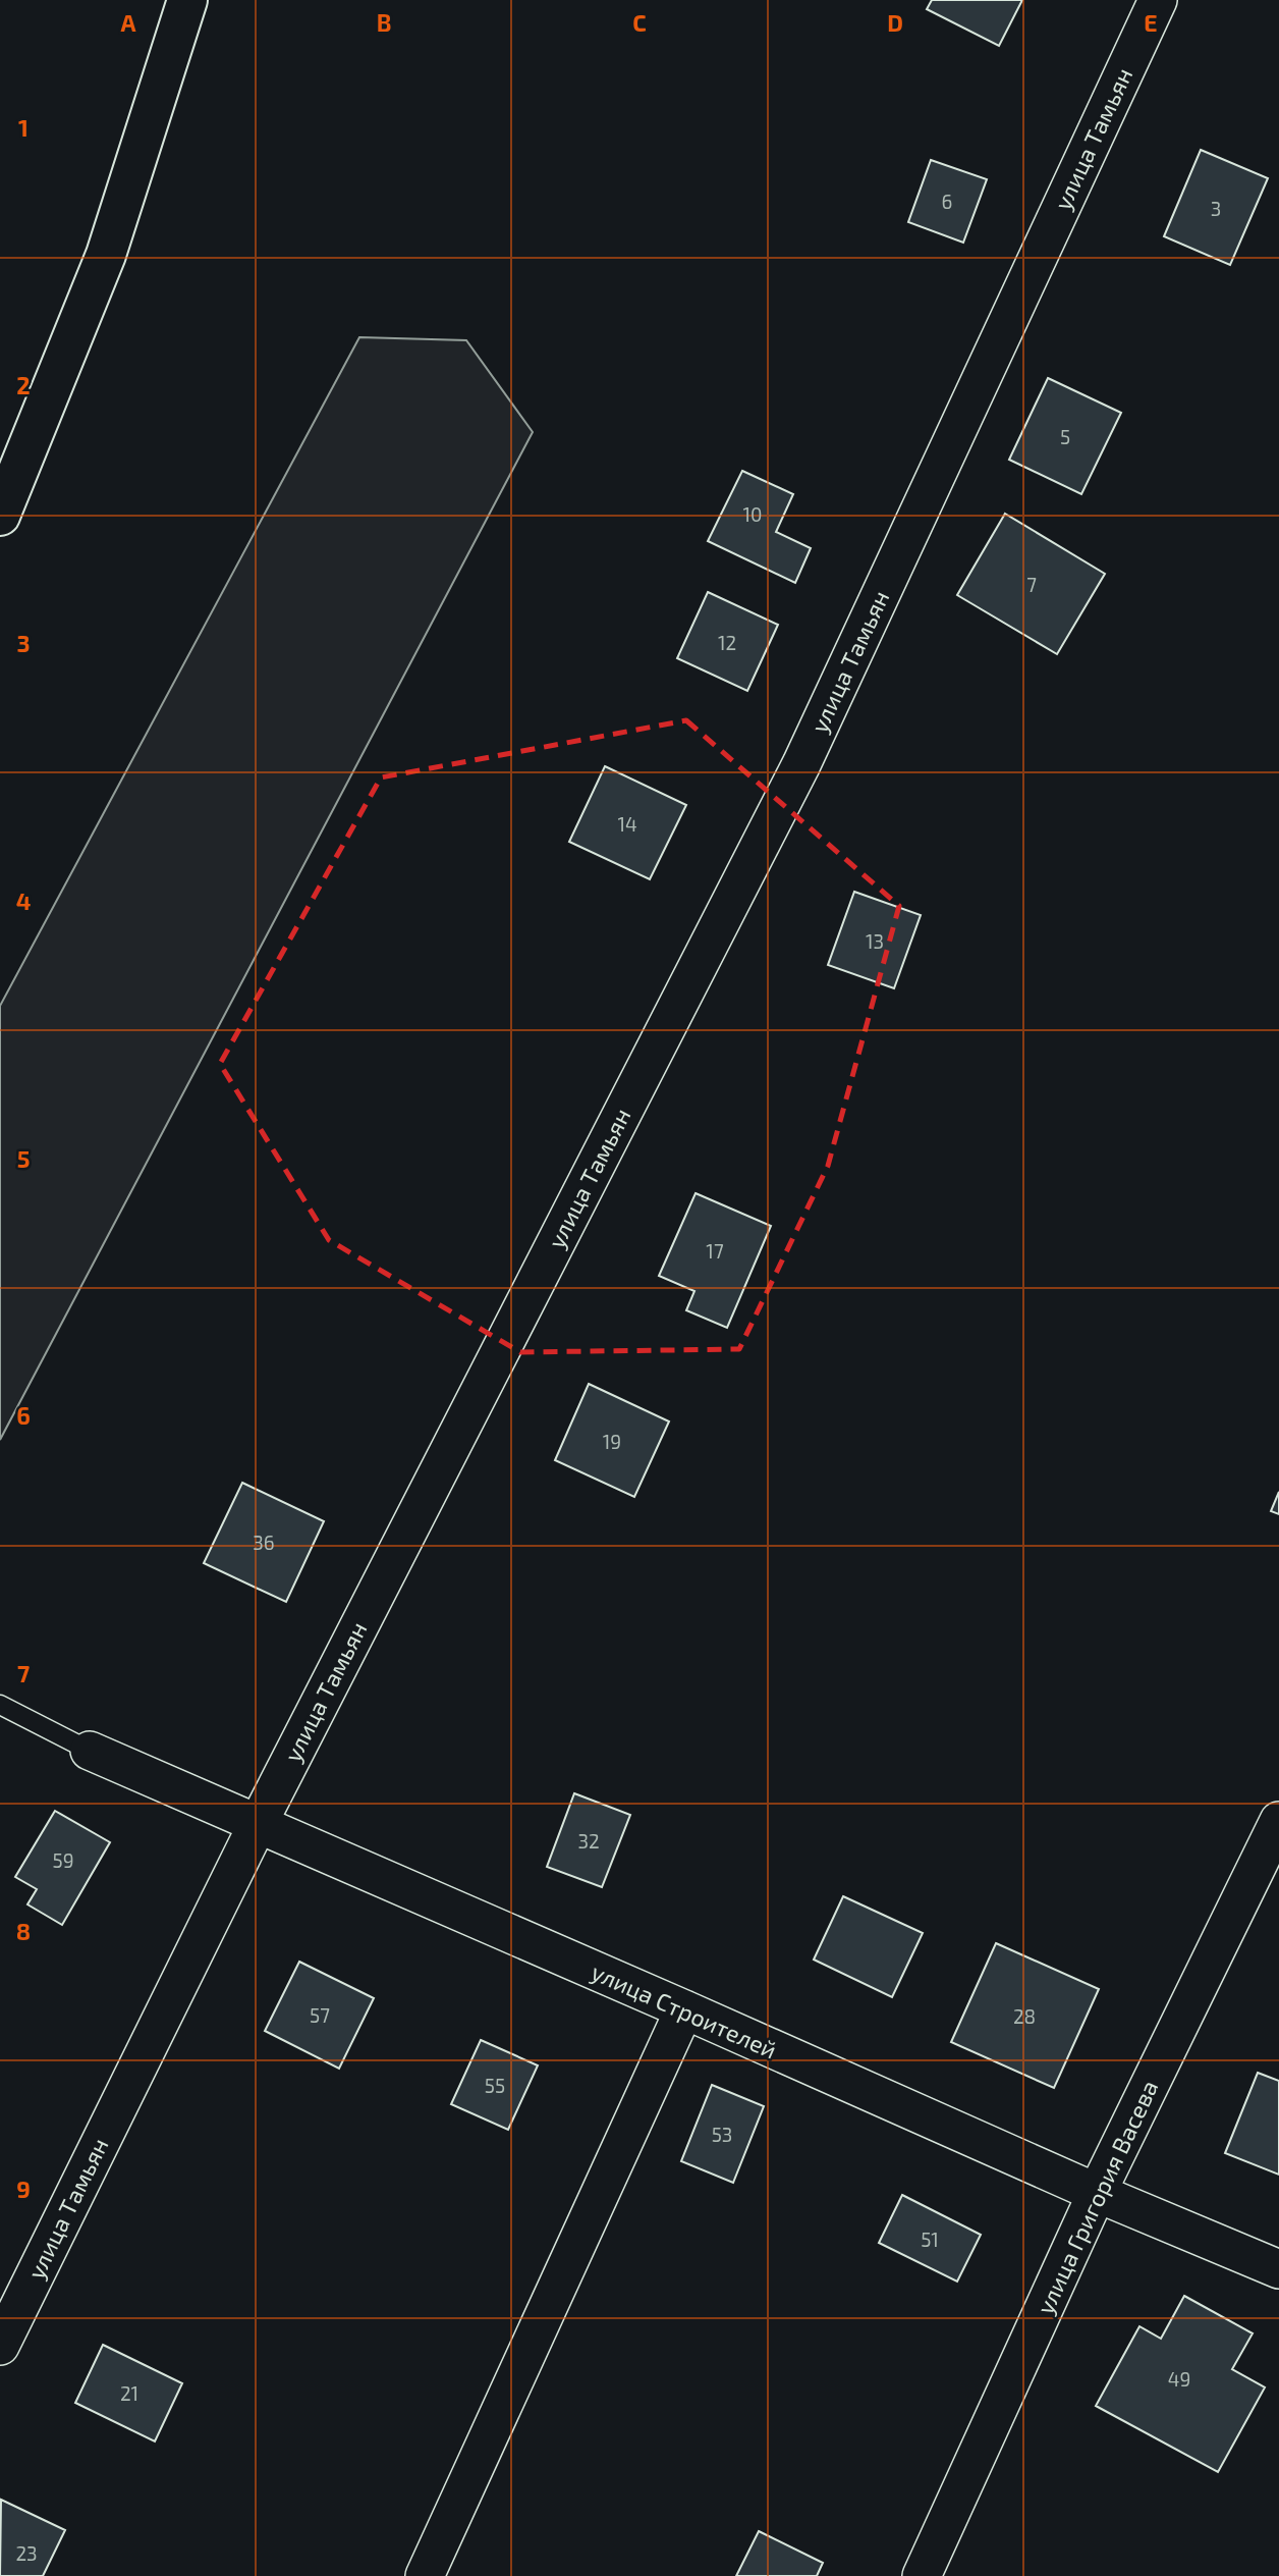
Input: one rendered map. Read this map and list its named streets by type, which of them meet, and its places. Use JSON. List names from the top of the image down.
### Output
{
  "streets": {
    "street": ["улица Тамьян", "улица Строителей", "улица Григория Васева"]
  },
  "crossings": [
    ["улица Тамьян", "улица Строителей"],
    ["улица Строителей", "улица Григория Васева"]
  ],
  "house_numbers": [
    "6",
    "3",
    "5",
    "10",
    "7",
    "12",
    "14",
    "13",
    "17",
    "19",
    "36",
    "32",
    "59",
    "57",
    "28",
    "55",
    "53",
    "51",
    "49",
    "21",
    "23"
  ],
  "grid": {
    "columns": [
      "A",
      "B",
      "C",
      "D",
      "E"
    ],
    "rows": [
      "1",
      "2",
      "3",
      "4",
      "5",
      "6",
      "7",
      "8",
      "9"
    ]
  }
}
